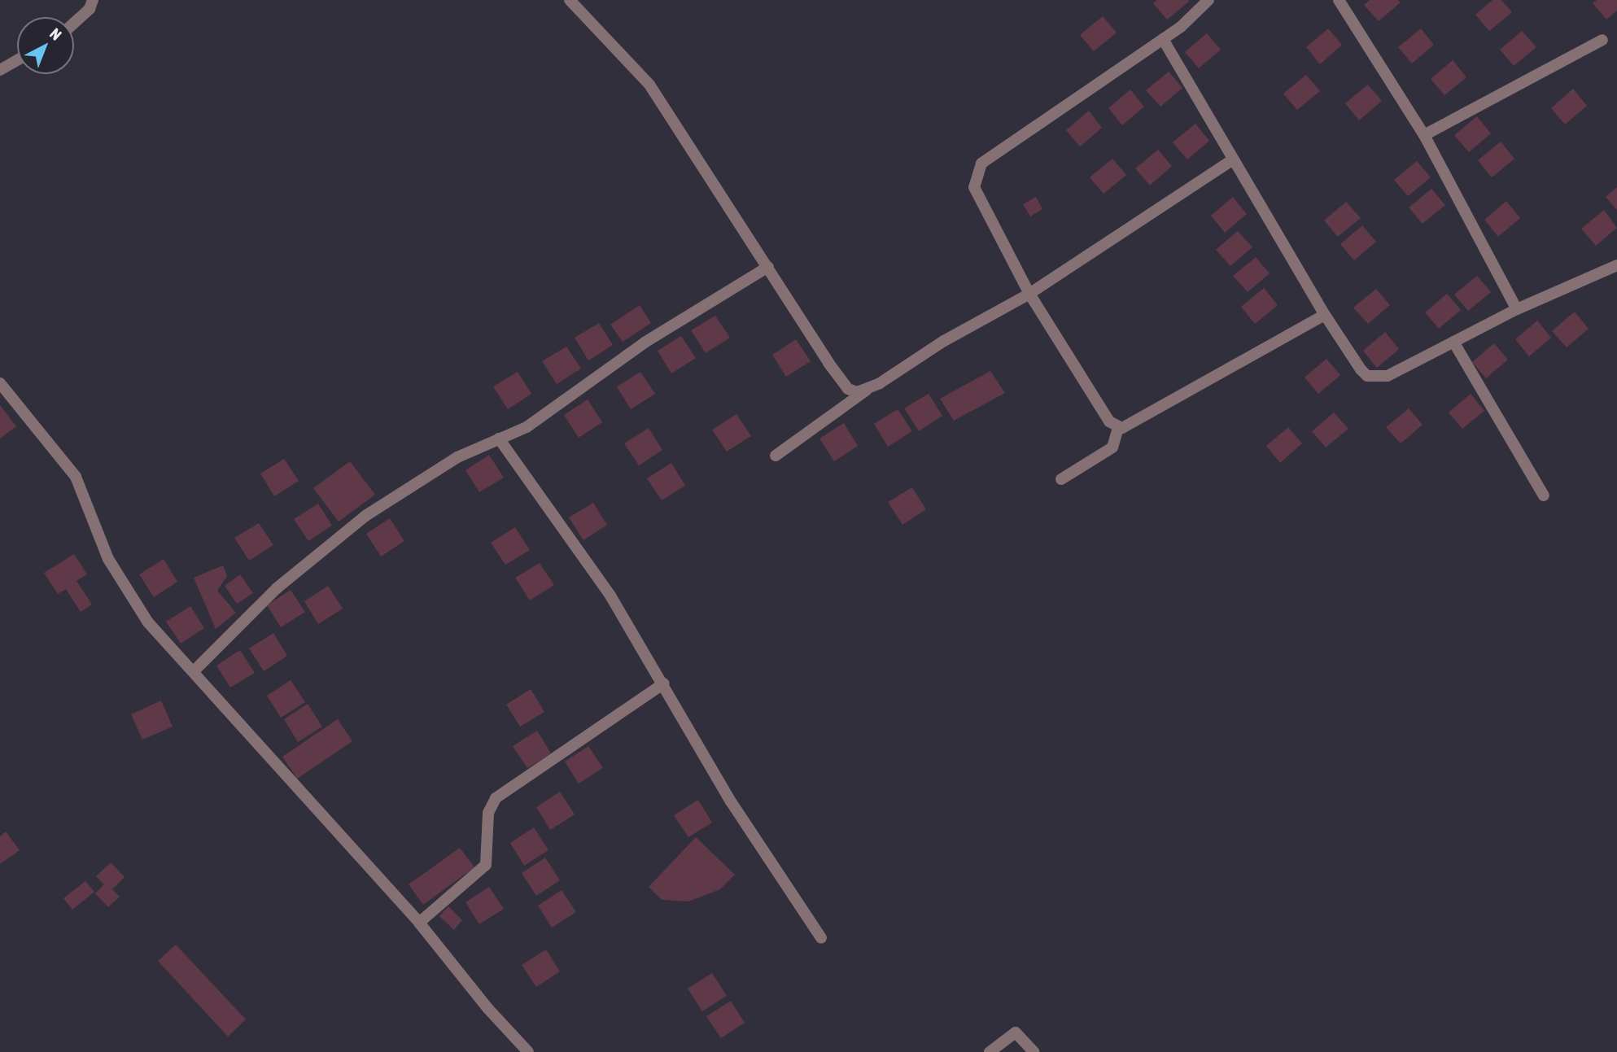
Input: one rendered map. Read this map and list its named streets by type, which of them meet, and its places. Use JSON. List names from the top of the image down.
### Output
{
  "north": "top right"
}
